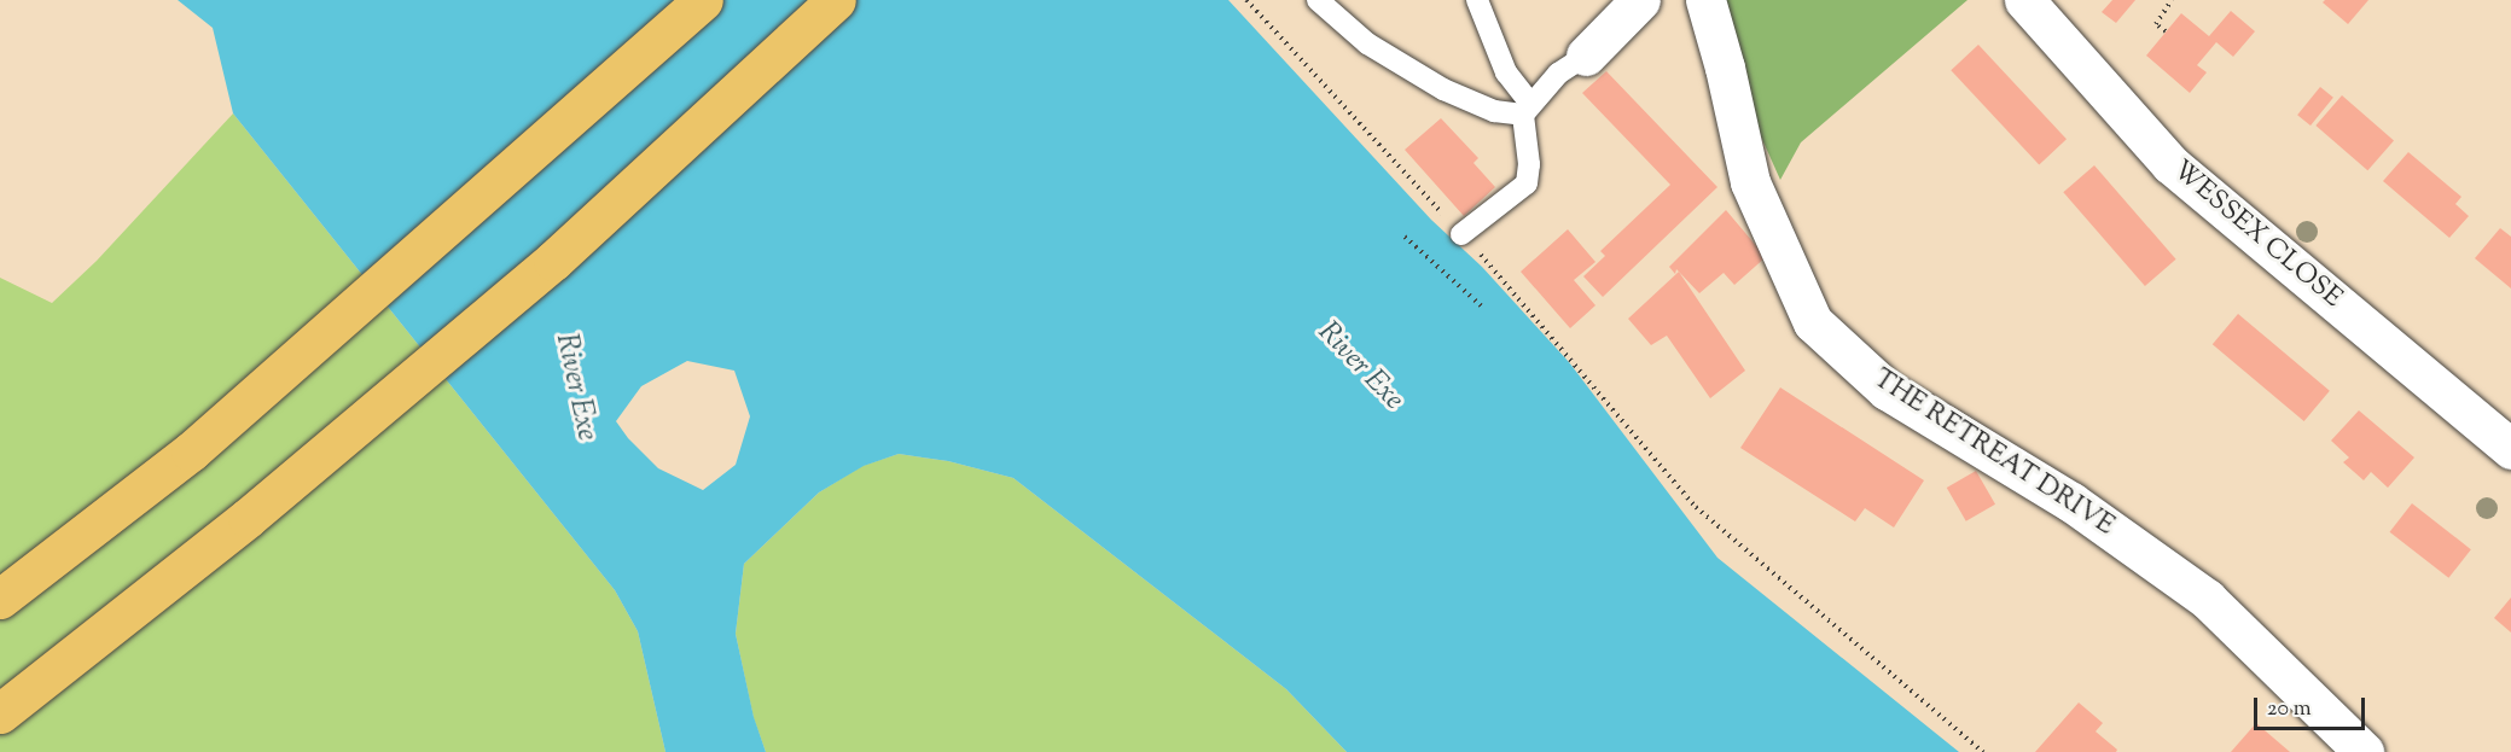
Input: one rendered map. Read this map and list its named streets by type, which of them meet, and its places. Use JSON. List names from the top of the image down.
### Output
{
  "streets": {
    "street": ["WESSEX CLOSE", "THE RETREAT DRIVE"]
  },
  "water": ["River Exe"],
  "scale_bar": "20 m"
}
